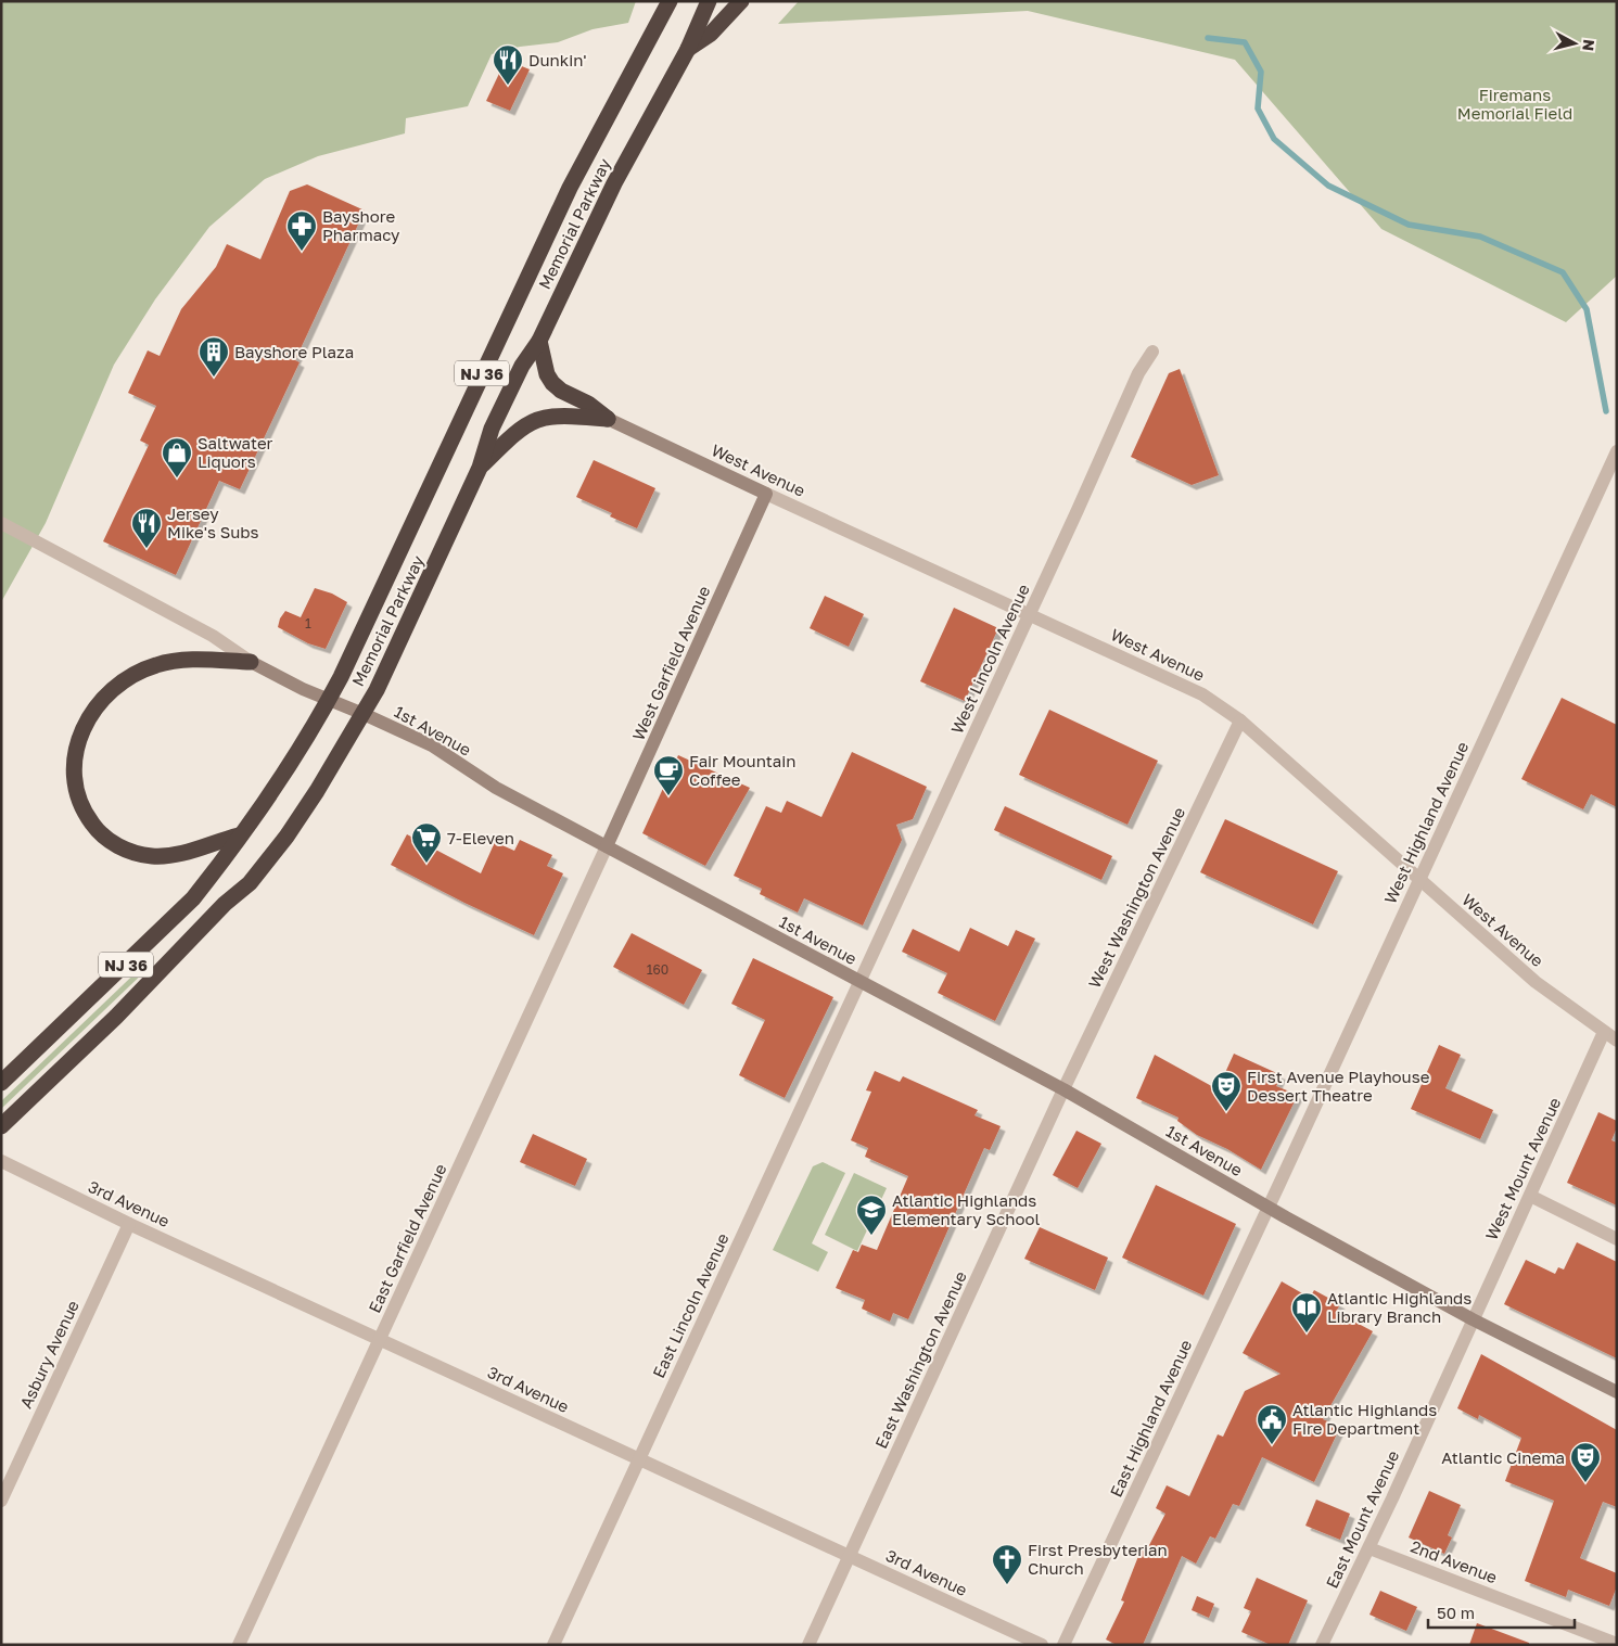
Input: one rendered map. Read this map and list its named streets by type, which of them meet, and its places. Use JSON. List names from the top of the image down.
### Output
{
  "streets": {
    "highway": ["Memorial Parkway", "NJ 36"],
    "street": [
      "West Avenue",
      "West Lincoln Avenue",
      "West Garfield Avenue",
      "1st Avenue",
      "West Highland Avenue",
      "West Washington Avenue",
      "West Mount Avenue",
      "3rd Avenue",
      "East Garfield Avenue",
      "East Lincoln Avenue",
      "Asbury Avenue",
      "East Washington Avenue",
      "East Highland Avenue",
      "East Mount Avenue",
      "2nd Avenue"
    ]
  },
  "crossings": [
    ["Memorial Parkway", "NJ 36"],
    ["Memorial Parkway", "1st Avenue"],
    ["West Avenue", "West Lincoln Avenue"],
    ["West Avenue", "West Garfield Avenue"],
    ["West Avenue", "West Highland Avenue"],
    ["West Avenue", "West Washington Avenue"],
    ["West Avenue", "West Mount Avenue"],
    ["West Lincoln Avenue", "1st Avenue"],
    ["West Lincoln Avenue", "East Lincoln Avenue"],
    ["West Garfield Avenue", "1st Avenue"],
    ["West Garfield Avenue", "East Garfield Avenue"],
    ["1st Avenue", "West Highland Avenue"],
    ["1st Avenue", "West Washington Avenue"],
    ["1st Avenue", "West Mount Avenue"],
    ["1st Avenue", "East Garfield Avenue"],
    ["1st Avenue", "East Lincoln Avenue"],
    ["1st Avenue", "East Washington Avenue"],
    ["1st Avenue", "East Highland Avenue"],
    ["1st Avenue", "East Mount Avenue"],
    ["West Highland Avenue", "East Highland Avenue"],
    ["West Washington Avenue", "East Washington Avenue"],
    ["West Mount Avenue", "East Mount Avenue"],
    ["3rd Avenue", "East Garfield Avenue"],
    ["3rd Avenue", "East Lincoln Avenue"],
    ["3rd Avenue", "Asbury Avenue"],
    ["3rd Avenue", "East Washington Avenue"],
    ["East Mount Avenue", "2nd Avenue"]
  ],
  "parks": ["Firemans Memorial Field"],
  "places": {
    "restaurant": ["Dunkin'", "Jersey Mike's Subs"],
    "pharmacy": ["Bayshore Pharmacy"],
    "building": ["Bayshore Plaza"],
    "shop": ["Saltwater Liquors"],
    "cafe": ["Fair Mountain Coffee"],
    "supermarket": ["7-Eleven"],
    "theatre": ["First Avenue Playhouse Dessert Theatre", "Atlantic Cinema"],
    "school or university": ["Atlantic Highlands Elementary School"],
    "library": ["Atlantic Highlands Library Branch"],
    "public building": ["Atlantic Highlands Fire Department"],
    "church": ["First Presbyterian Church"]
  },
  "house_numbers": ["1", "160"],
  "scale_bar": "50 m",
  "north": "right"
}
